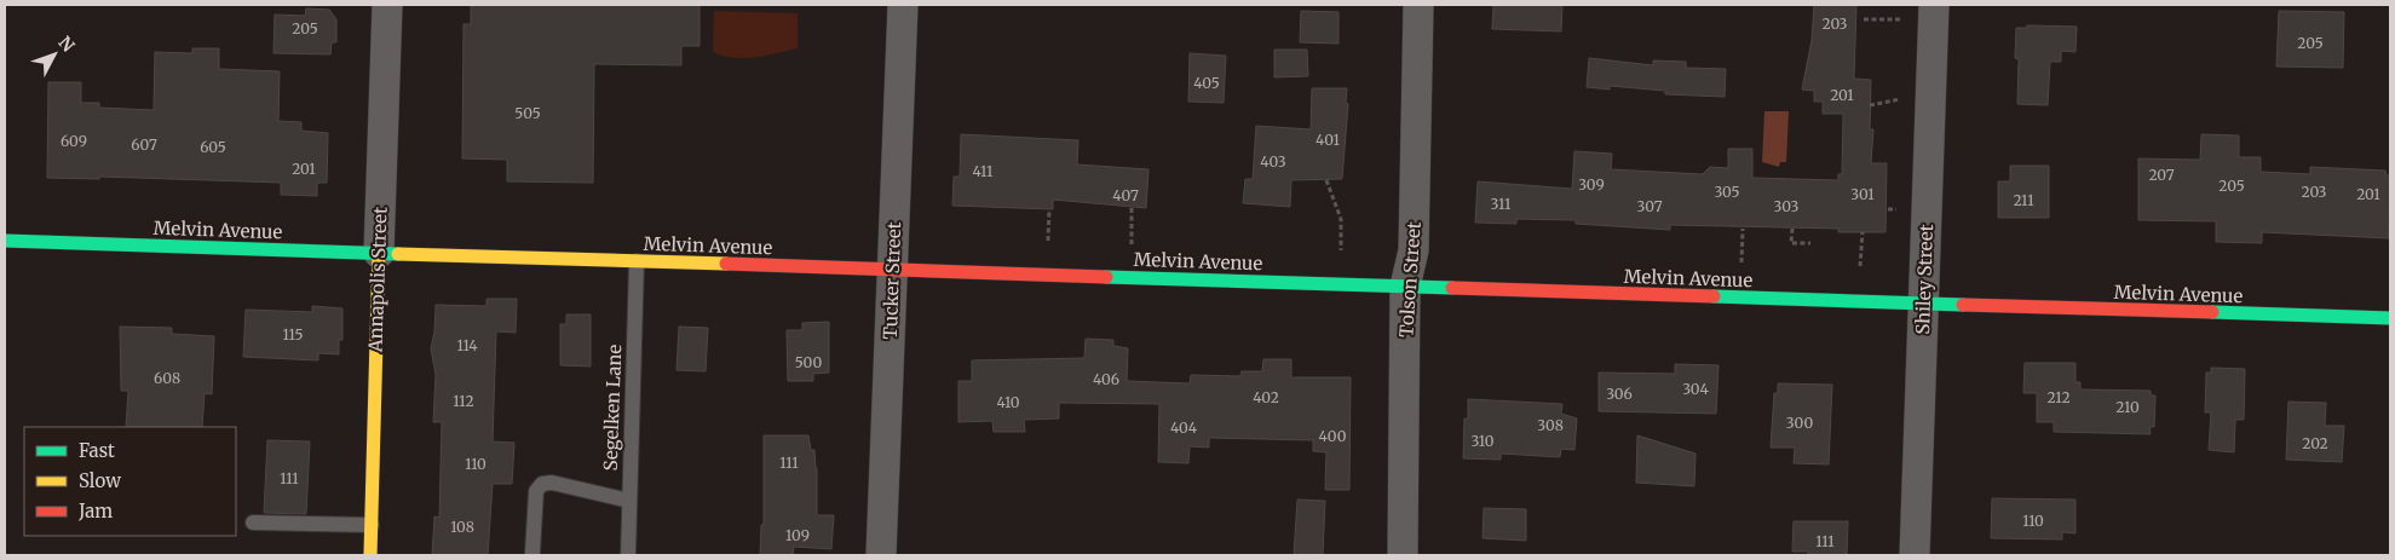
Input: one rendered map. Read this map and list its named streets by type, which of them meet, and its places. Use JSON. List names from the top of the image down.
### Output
{
  "streets": {
    "street": [
      "Melvin Avenue",
      "Annapolis Street",
      "Tolson Street",
      "Shiley Street",
      "Tucker Street"
    ],
    "lane": ["Segelken Lane"]
  },
  "crossings": [
    ["Melvin Avenue", "Annapolis Street"],
    ["Melvin Avenue", "Tolson Street"],
    ["Melvin Avenue", "Shiley Street"],
    ["Melvin Avenue", "Tucker Street"],
    ["Melvin Avenue", "Segelken Lane"]
  ],
  "house_numbers": [
    "203",
    "205",
    "205",
    "405",
    "201",
    "505",
    "401",
    "609",
    "607",
    "605",
    "403",
    "201",
    "411",
    "207",
    "309",
    "205",
    "305",
    "203",
    "301",
    "201",
    "407",
    "211",
    "311",
    "307",
    "303",
    "115",
    "114",
    "500",
    "608",
    "406",
    "304",
    "306",
    "402",
    "212",
    "112",
    "410",
    "210",
    "300",
    "308",
    "404",
    "400",
    "310",
    "202",
    "111",
    "110",
    "111",
    "110",
    "108",
    "109",
    "111"
  ],
  "legend": ["Fast", "Slow", "Jam"],
  "north": "top right"
}
